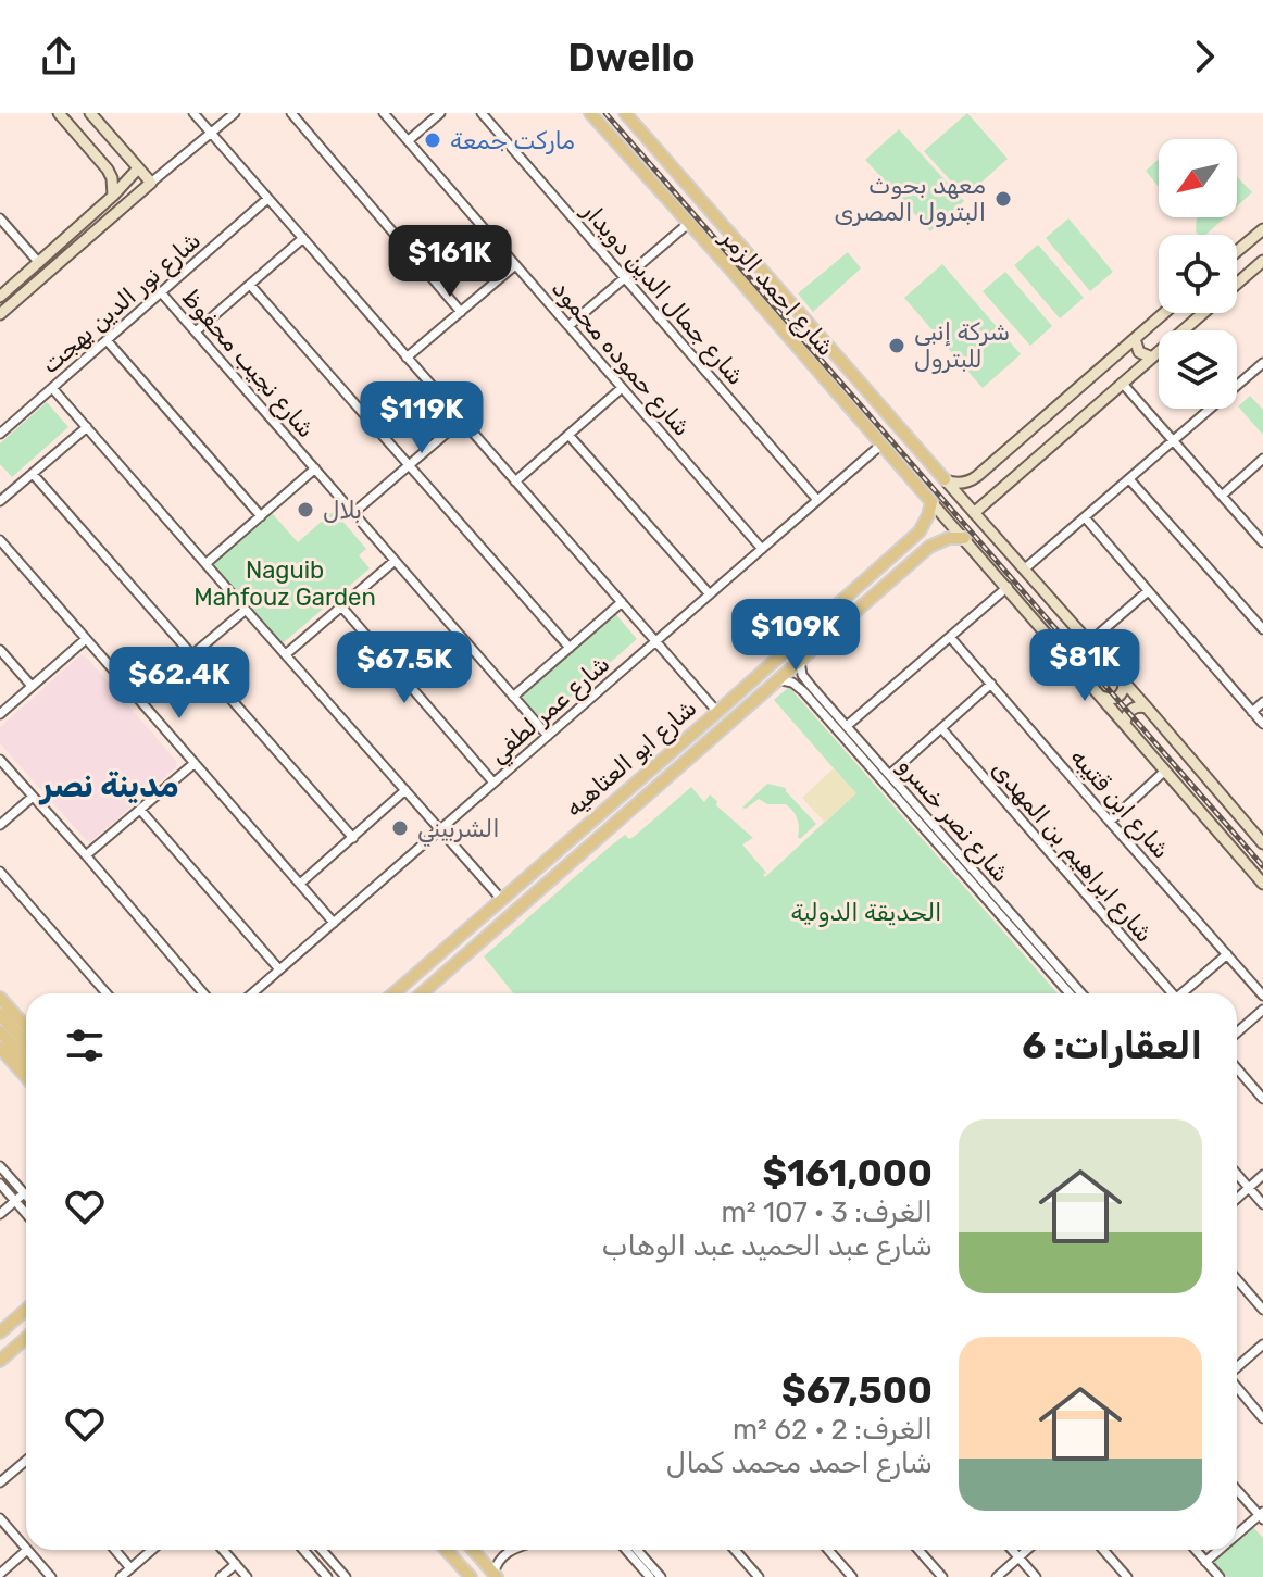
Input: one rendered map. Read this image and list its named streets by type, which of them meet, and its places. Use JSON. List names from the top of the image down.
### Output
{
  "streets": {
    "main road": ["شارع احمد الزمر", "شارع ابو العتاهيه"],
    "street": [
      "شارع جمال الدين دويدار",
      "شارع نور الدين بهجت",
      "شارع حموده محمود",
      "شارع نجيب محفوظ",
      "شارع عمر لطفي",
      "شارع ابن قتيبه",
      "شارع نصر خسرو",
      "شارع ابراهيم بن المهدى"
    ]
  },
  "crossings": [
    ["شارع احمد الزمر", "شارع عمر لطفي"],
    ["شارع احمد الزمر", "شارع ابو العتاهيه"],
    ["شارع جمال الدين دويدار", "شارع عمر لطفي"],
    ["شارع نور الدين بهجت", "شارع نجيب محفوظ"],
    ["شارع حموده محمود", "شارع عمر لطفي"],
    ["شارع نجيب محفوظ", "شارع عمر لطفي"],
    ["شارع ابو العتاهيه", "شارع نصر خسرو"]
  ],
  "districts": ["مدينة نصر"],
  "parks": ["Naguib Mahfouz Garden", "الحديقة الدولية"],
  "places": [
    "ماركت جمعة",
    "معهد بحوث البترول المصرى",
    "شركة إنبى للبترول",
    "بلال",
    "الشربيني"
  ],
  "north": "bottom left",
  "page": {
    "header": "Dwello",
    "price": [
      "$161K",
      "$119K",
      "$109K",
      "$81K",
      "$67.5K",
      "$62.4K"
    ],
    "heading": "العقارات: 6",
    "list": [
      {
        "name": "$161,000",
        "note": "الغرف: 3 · 107 m² · شارع عبد الحميد عبد الوهاب"
      },
      {
        "name": "$67,500",
        "note": "الغرف: 2 · 62 m² · شارع احمد محمد كمال"
      }
    ]
  }
}
